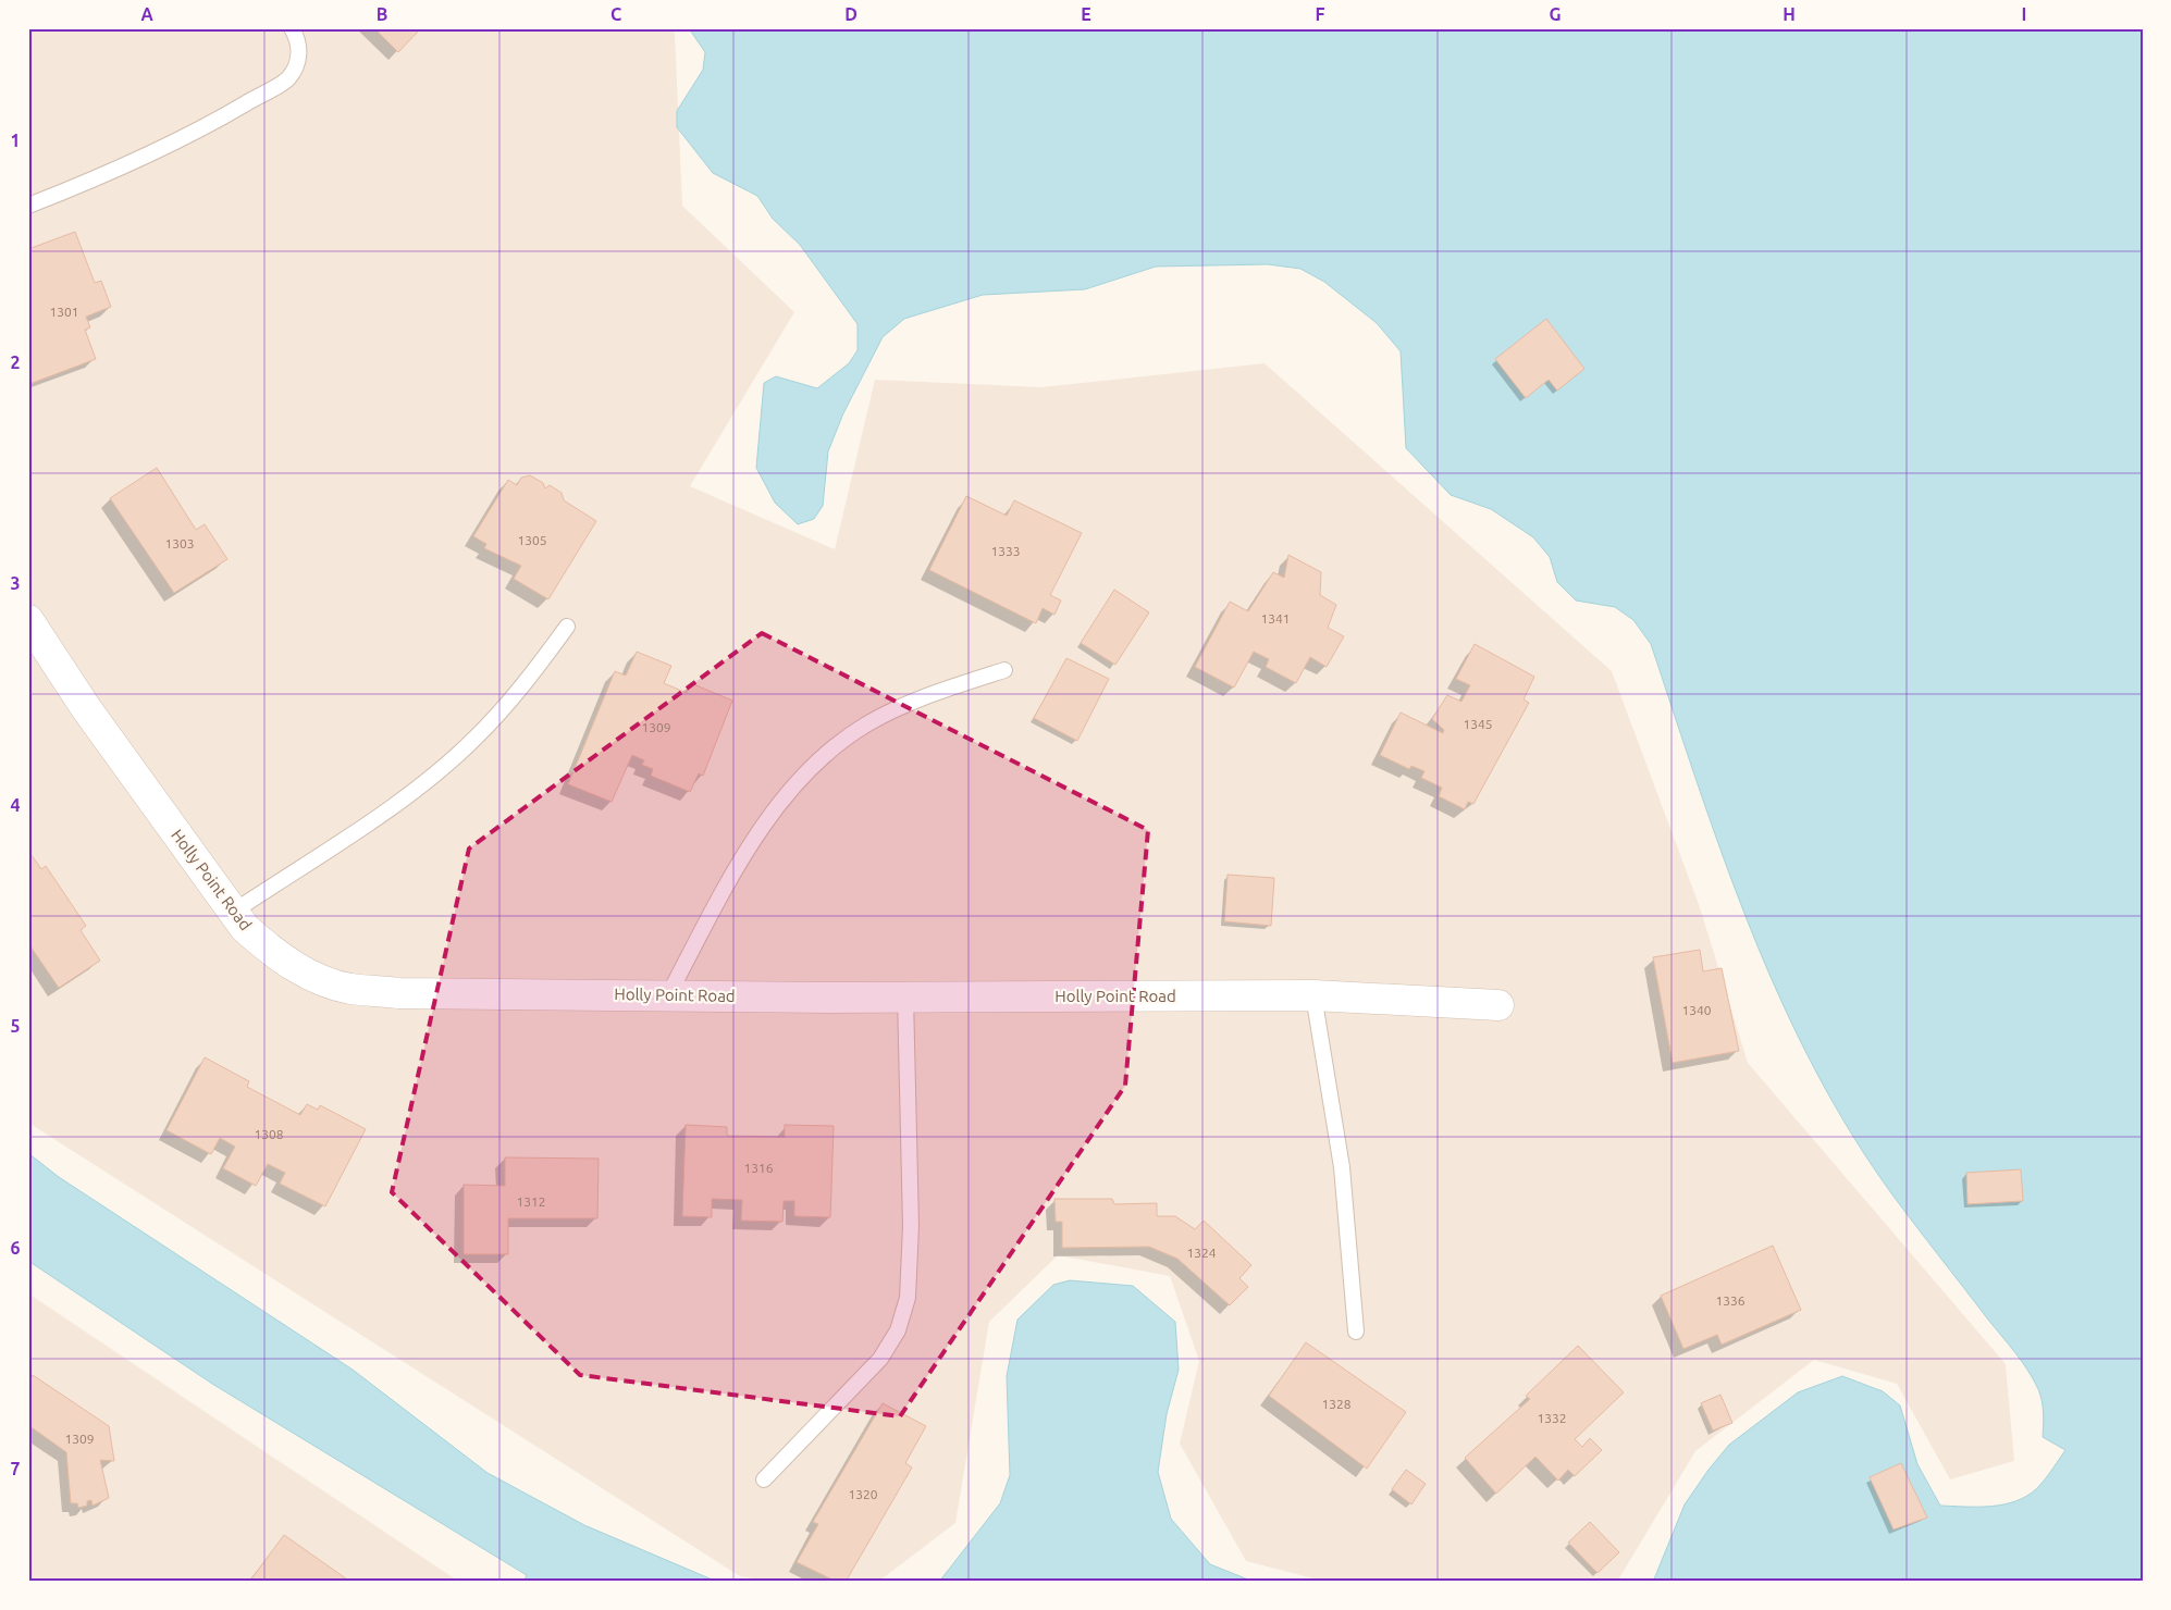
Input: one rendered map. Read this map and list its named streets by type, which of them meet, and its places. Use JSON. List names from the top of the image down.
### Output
{
  "streets": {
    "street": ["Holly Point Road"]
  },
  "house_numbers": [
    "1301",
    "1305",
    "1303",
    "1333",
    "1341",
    "1345",
    "1309",
    "1340",
    "1308",
    "1316",
    "1312",
    "1324",
    "1336",
    "1328",
    "1332",
    "1309",
    "1320"
  ],
  "grid": {
    "columns": [
      "A",
      "B",
      "C",
      "D",
      "E",
      "F",
      "G",
      "H",
      "I"
    ],
    "rows": [
      "1",
      "2",
      "3",
      "4",
      "5",
      "6",
      "7"
    ]
  }
}
